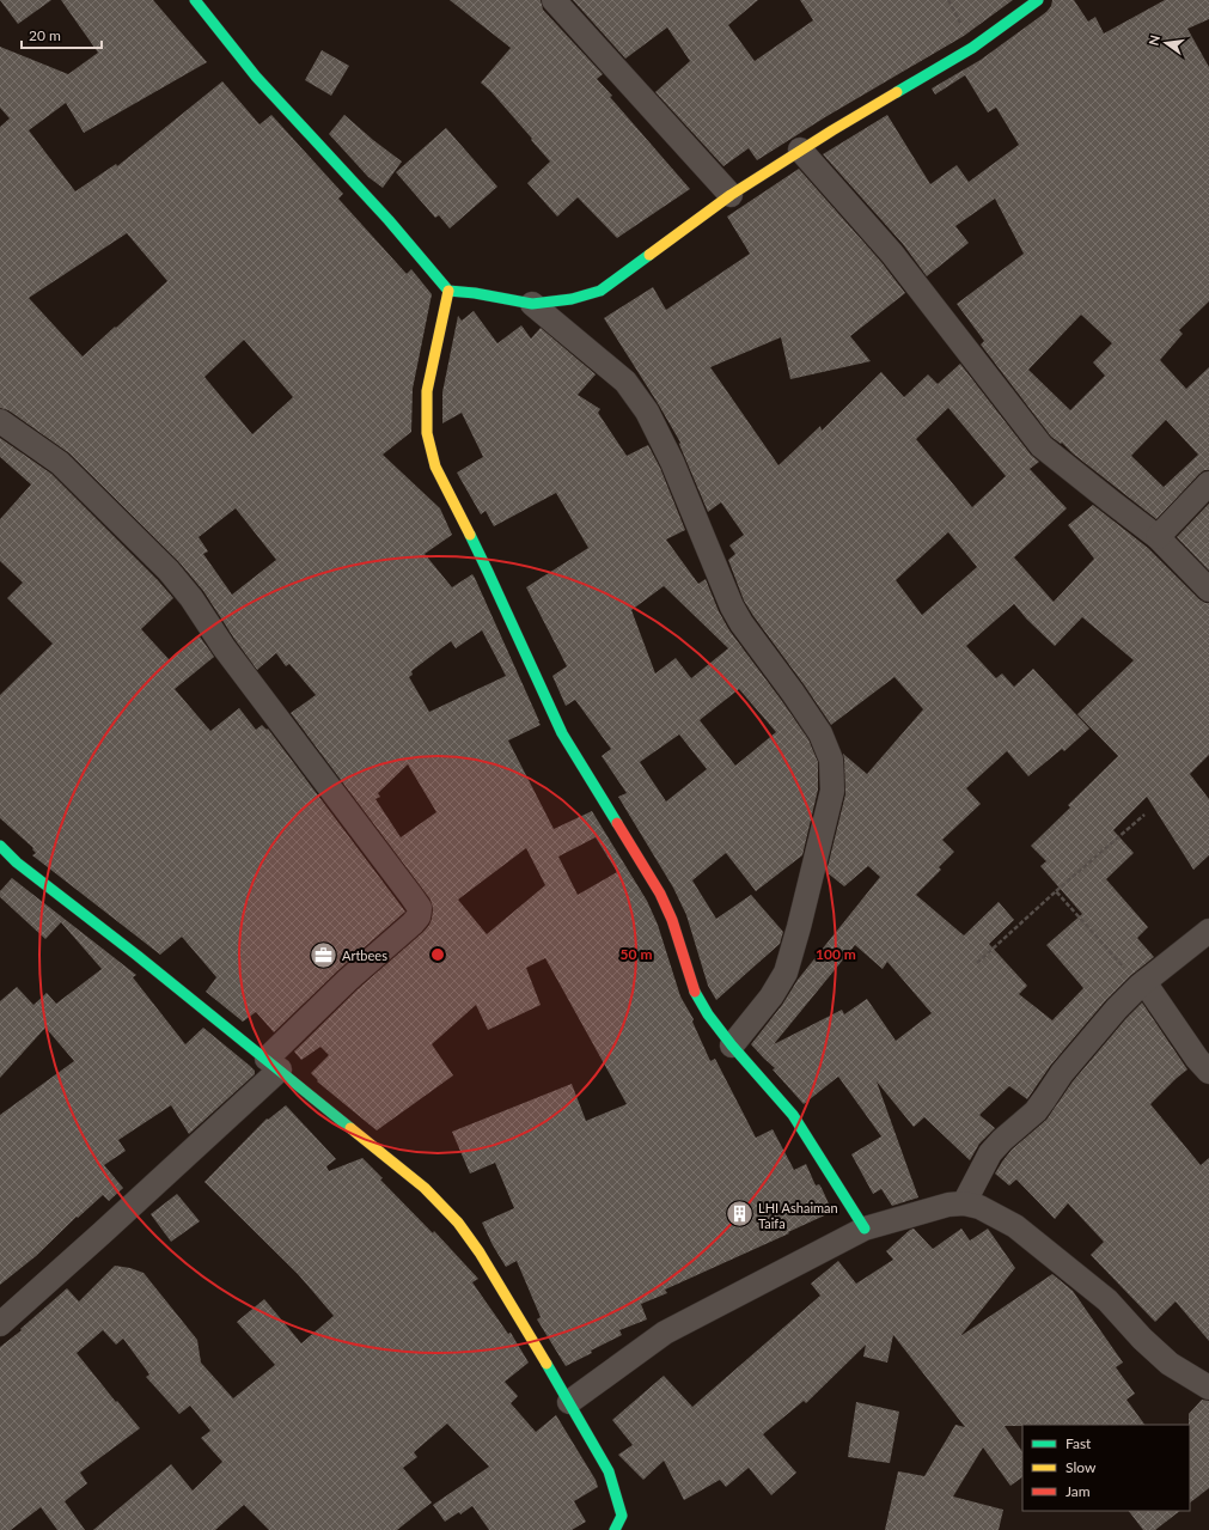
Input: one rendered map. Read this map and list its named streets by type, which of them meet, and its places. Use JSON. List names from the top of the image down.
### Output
{
  "places": {
    "office": ["Artbees"],
    "building": ["LHI Ashaiman Taifa"]
  },
  "legend": ["Fast", "Slow", "Jam"],
  "scale_bar": "20 m",
  "north": "left",
  "rings": ["50 m", "100 m"]
}
